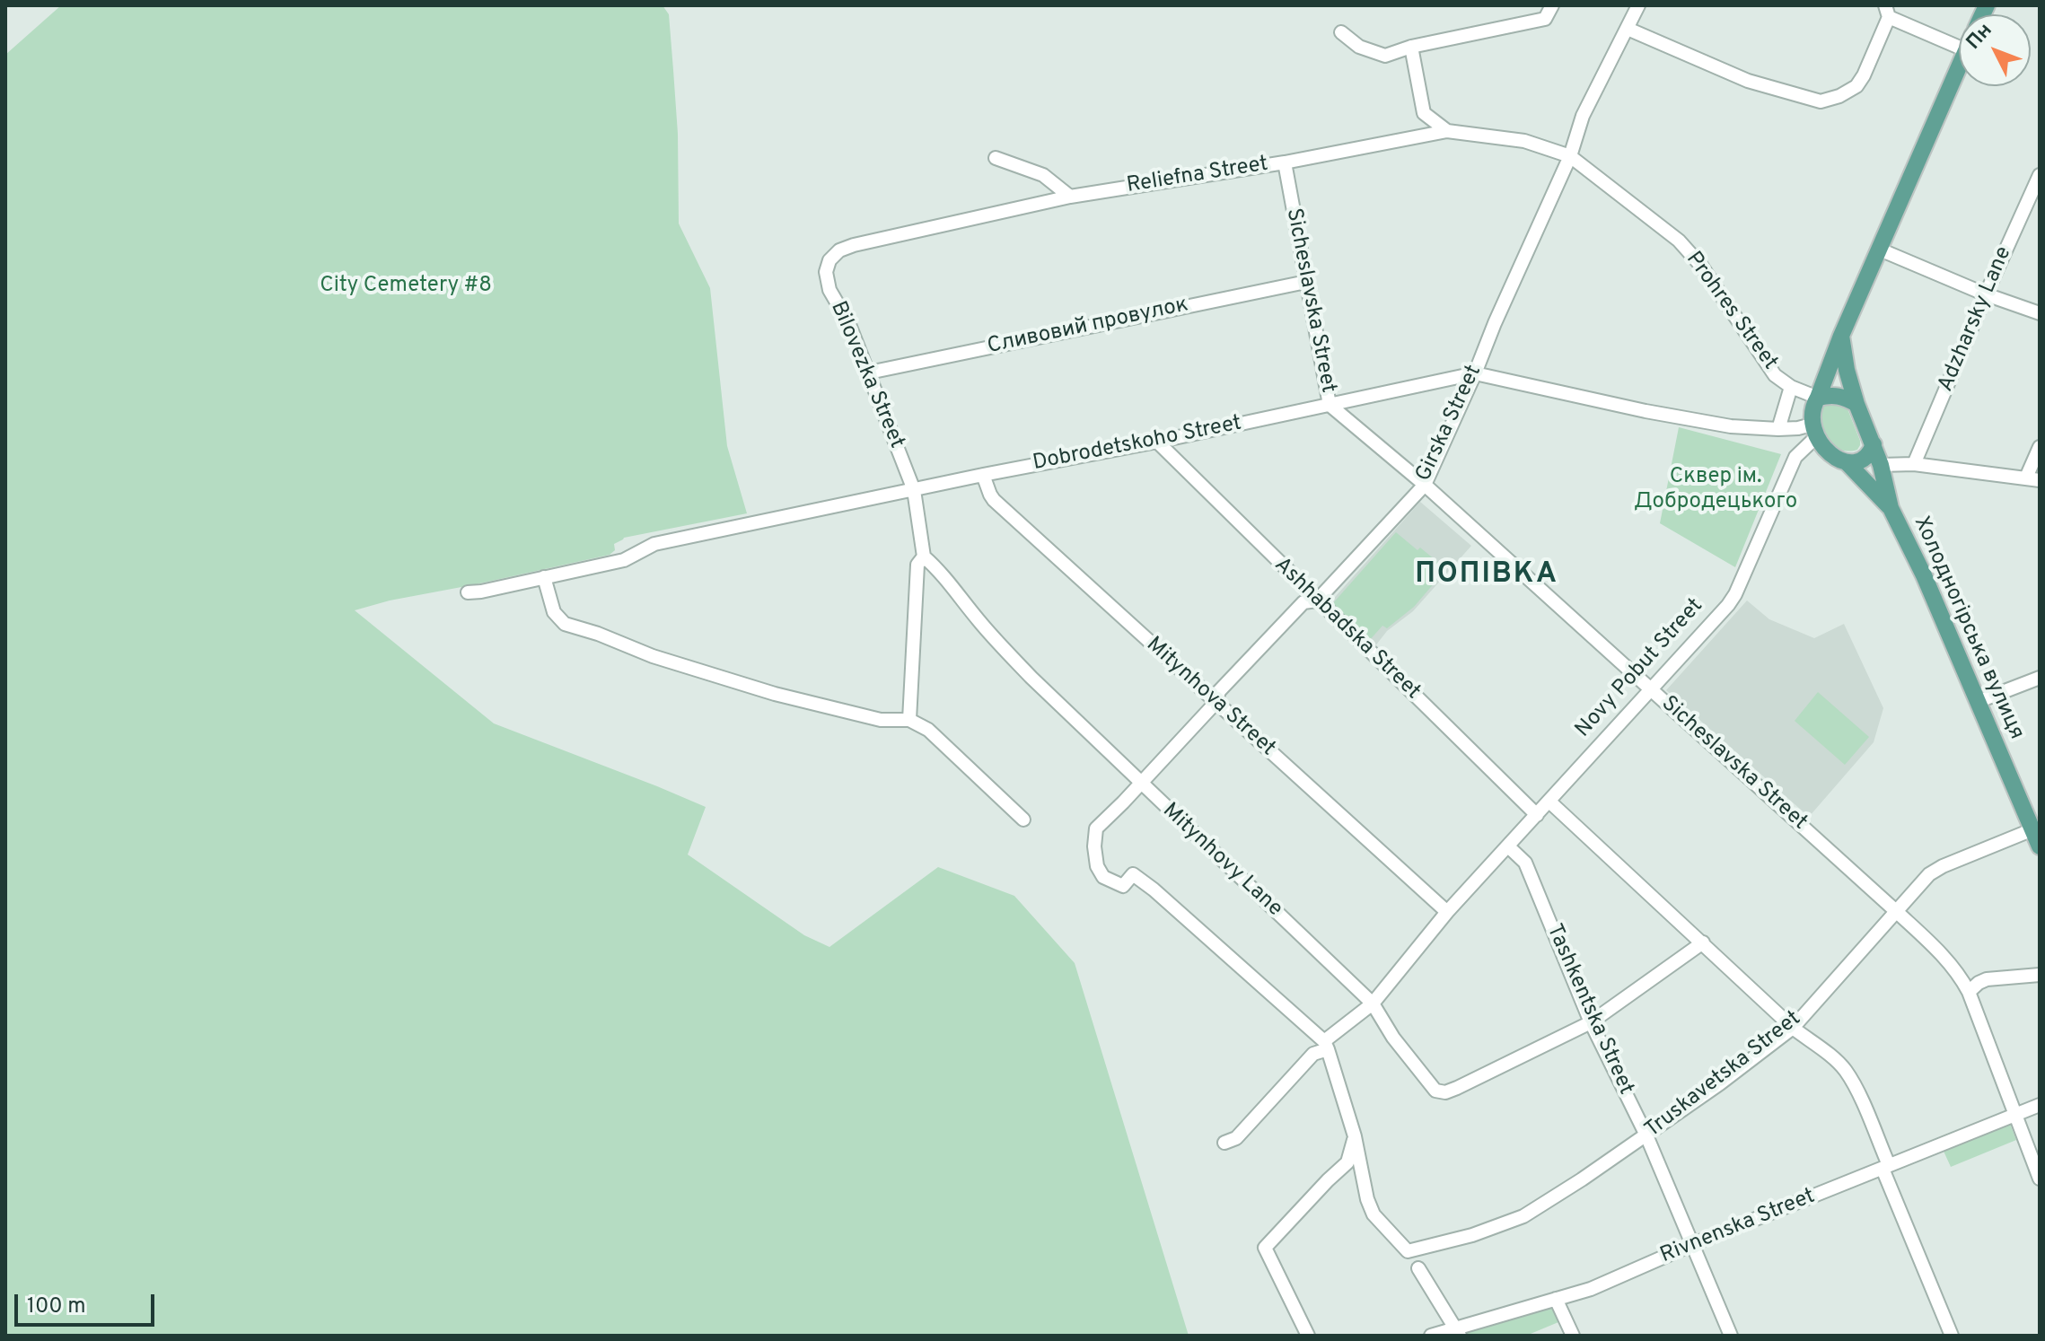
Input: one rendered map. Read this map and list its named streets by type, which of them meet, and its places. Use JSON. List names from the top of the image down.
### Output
{
  "streets": {
    "main road": ["Холодногірська вулиця", "Novy Pobut Street"],
    "street": [
      "Reliefna Street",
      "Sicheslavska Street",
      "Prohres Street",
      "Adzharsky Lane",
      "Сливовий провулок",
      "Bilovezka Street",
      "Girska Street",
      "Dobrodetskoho Street",
      "Ashhabadska Street",
      "Mitynhova Street",
      "Mitynhovy Lane",
      "Tashkentska Street",
      "Truskavetska Street",
      "Rivnenska Street"
    ]
  },
  "crossings": [
    ["Reliefna Street", "Sicheslavska Street"],
    ["Reliefna Street", "Prohres Street"],
    ["Reliefna Street", "Bilovezka Street"],
    ["Reliefna Street", "Girska Street"],
    ["Sicheslavska Street", "Сливовий провулок"],
    ["Sicheslavska Street", "Girska Street"],
    ["Sicheslavska Street", "Dobrodetskoho Street"],
    ["Sicheslavska Street", "Novy Pobut Street"],
    ["Sicheslavska Street", "Truskavetska Street"],
    ["Sicheslavska Street", "Rivnenska Street"],
    ["Prohres Street", "Girska Street"],
    ["Сливовий провулок", "Bilovezka Street"],
    ["Bilovezka Street", "Dobrodetskoho Street"],
    ["Bilovezka Street", "Mitynhovy Lane"],
    ["Girska Street", "Dobrodetskoho Street"],
    ["Girska Street", "Ashhabadska Street"],
    ["Girska Street", "Novy Pobut Street"],
    ["Girska Street", "Mitynhova Street"],
    ["Girska Street", "Mitynhovy Lane"],
    ["Dobrodetskoho Street", "Холодногірська вулиця"],
    ["Dobrodetskoho Street", "Ashhabadska Street"],
    ["Dobrodetskoho Street", "Novy Pobut Street"],
    ["Dobrodetskoho Street", "Mitynhova Street"],
    ["Холодногірська вулиця", "Novy Pobut Street"],
    ["Холодногірська вулиця", "Truskavetska Street"],
    ["Ashhabadska Street", "Novy Pobut Street"],
    ["Novy Pobut Street", "Mitynhova Street"],
    ["Novy Pobut Street", "Mitynhovy Lane"],
    ["Novy Pobut Street", "Tashkentska Street"],
    ["Mitynhovy Lane", "Tashkentska Street"],
    ["Tashkentska Street", "Truskavetska Street"],
    ["Tashkentska Street", "Rivnenska Street"]
  ],
  "districts": ["ПОПІВКА"],
  "parks": ["City Cemetery #8", "Сквер ім. Добродецького"],
  "scale_bar": "100 m",
  "north": "top left"
}
